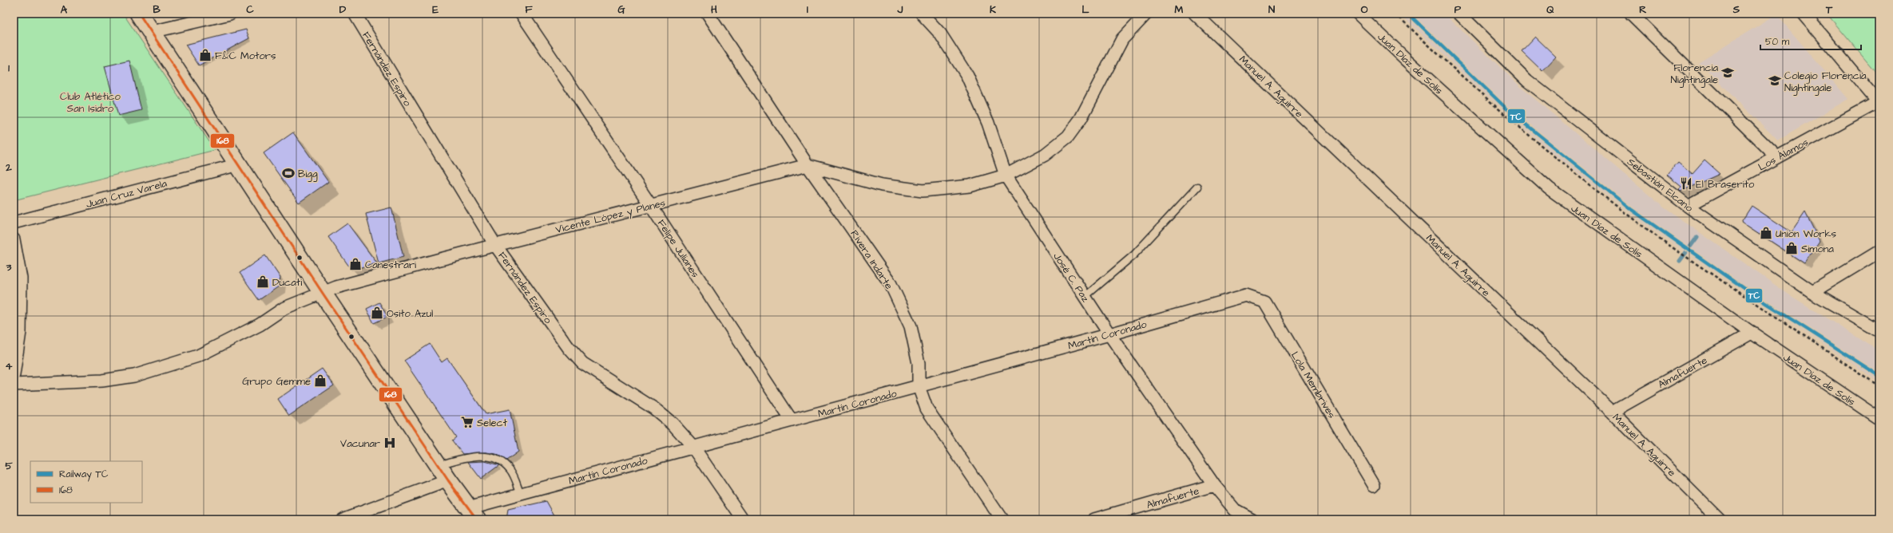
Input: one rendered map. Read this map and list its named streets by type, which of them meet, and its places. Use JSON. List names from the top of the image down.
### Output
{
  "streets": {
    "street": [
      "Juan Díaz de Solís",
      "Fernández Espiro",
      "Manuel A. Aguirre",
      "Los Álamos",
      "Sebastián Elcano",
      "Juan Cruz Varela",
      "Vicente López y Planes",
      "Felipe Julianes",
      "Rivera Indarte",
      "José C. Paz",
      "Martín Coronado",
      "Almafuerte",
      "Lola Membrives"
    ]
  },
  "crossings": [
    ["Juan Díaz de Solís", "Almafuerte"],
    ["Fernández Espiro", "Vicente López y Planes"],
    ["Fernández Espiro", "Martín Coronado"],
    ["Manuel A. Aguirre", "Almafuerte"],
    ["Los Álamos", "Sebastián Elcano"],
    ["Vicente López y Planes", "Felipe Julianes"],
    ["Vicente López y Planes", "Rivera Indarte"],
    ["Vicente López y Planes", "José C. Paz"],
    ["Felipe Julianes", "Martín Coronado"],
    ["Rivera Indarte", "Martín Coronado"],
    ["José C. Paz", "Martín Coronado"],
    ["José C. Paz", "Almafuerte"],
    ["Martín Coronado", "Lola Membrives"]
  ],
  "parks": ["Club Atlético San Isidro"],
  "places": {
    "shop": [
      "F&C Motors",
      "Union Works",
      "Simona",
      "Canestrari",
      "Ducati",
      "Osito Azul",
      "Grupo Gemme"
    ],
    "school or university": ["Florencia Nightingale", "Colegio Florencia Nightingale"],
    "sports": ["Bigg"],
    "restaurant": ["El Braserito"],
    "supermarket": ["Select"],
    "hospital": ["Vacunar"]
  },
  "lines": ["rail line TC", "transit line 168"],
  "legend": ["Railway TC", "168"],
  "scale_bar": "50 m",
  "grid": {
    "columns": [
      "A",
      "B",
      "C",
      "D",
      "E",
      "F",
      "G",
      "H",
      "I",
      "J",
      "K",
      "L",
      "M",
      "N",
      "O",
      "P",
      "Q",
      "R",
      "S",
      "T"
    ],
    "rows": [
      "1",
      "2",
      "3",
      "4",
      "5"
    ]
  }
}
